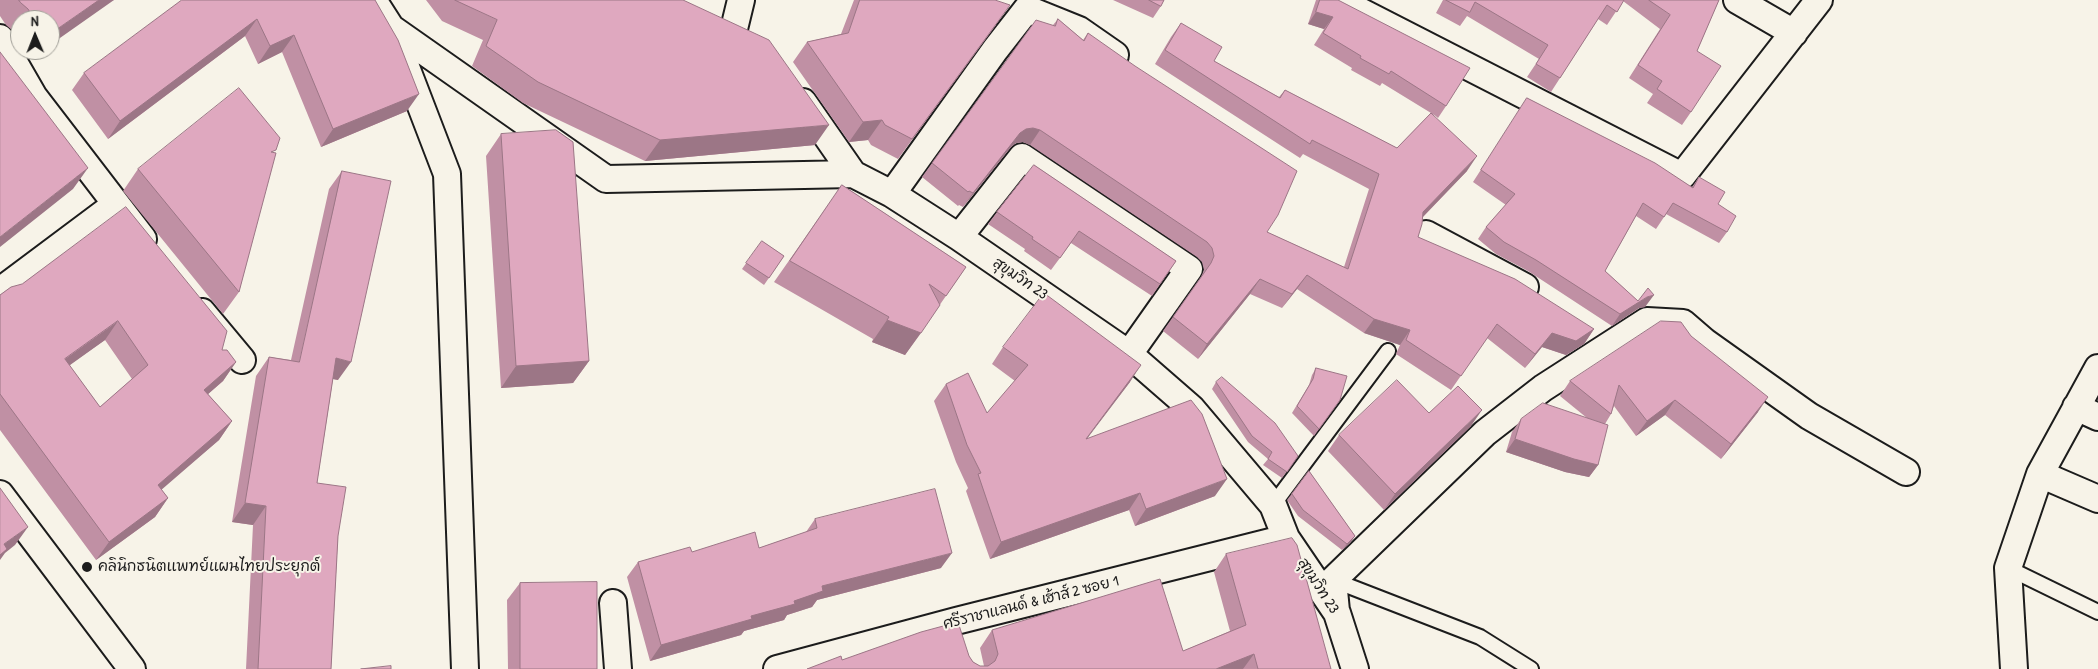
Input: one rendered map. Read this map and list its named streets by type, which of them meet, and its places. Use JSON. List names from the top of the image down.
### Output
{
  "streets": {
    "street": ["สุขุมวิท 23", "ศรีราชาแลนด์ & เฮ้าส์ 2 ซอย 1"]
  },
  "crossings": [
    ["สุขุมวิท 23", "ศรีราชาแลนด์ & เฮ้าส์ 2 ซอย 1"]
  ],
  "places": ["คลินิกธนิตแพทย์แผนไทยประยุกต์"],
  "north": "top"
}
